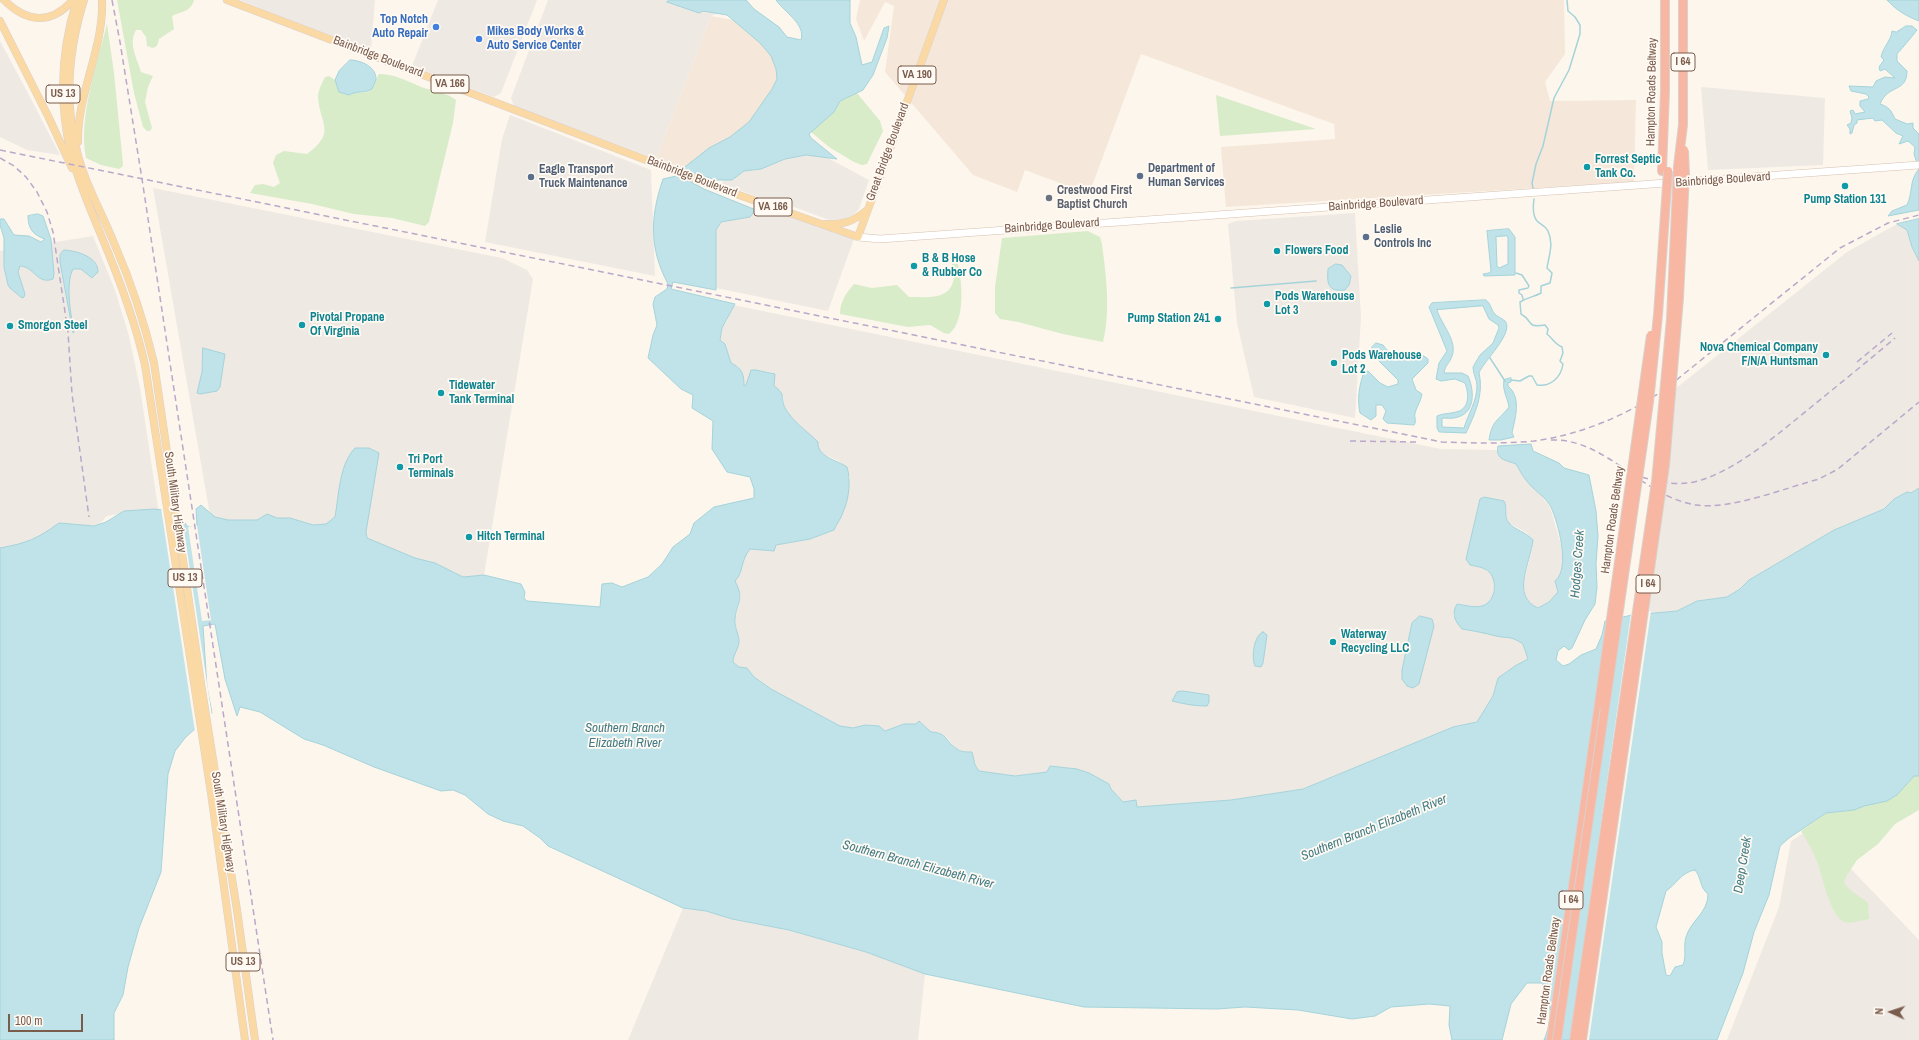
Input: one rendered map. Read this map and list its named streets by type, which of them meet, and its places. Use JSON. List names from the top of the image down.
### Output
{
  "streets": {
    "highway": ["I 64", "Hampton Roads Beltway"],
    "main road": [
      "Bainbridge Boulevard",
      "VA 190",
      "VA 166",
      "US 13",
      "Great Bridge Boulevard",
      "South Military Highway"
    ]
  },
  "crossings": [
    ["Bainbridge Boulevard", "Great Bridge Boulevard"]
  ],
  "water": ["Hodges Creek", "Southern Branch Elizabeth River", "Deep Creek"],
  "places": [
    "Top Notch Auto Repair",
    "Mikes Body Works & Auto Service Center",
    "Forrest Septic Tank Co.",
    "Department of Human Services",
    "Eagle Transport Truck Maintenance",
    "Pump Station 131",
    "Crestwood First Baptist Church",
    "Leslie Controls Inc",
    "Flowers Food",
    "B & B Hose & Rubber Co",
    "Pods Warehouse Lot 3",
    "Pump Station 241",
    "Pivotal Propane Of Virginia",
    "Smorgon Steel",
    "Nova Chemical Company F/N/A Huntsman",
    "Pods Warehouse Lot 2",
    "Tidewater Tank Terminal",
    "Tri Port Terminals",
    "Hitch Terminal",
    "Waterway Recycling LLC"
  ],
  "scale_bar": "100 m",
  "north": "left"
}
